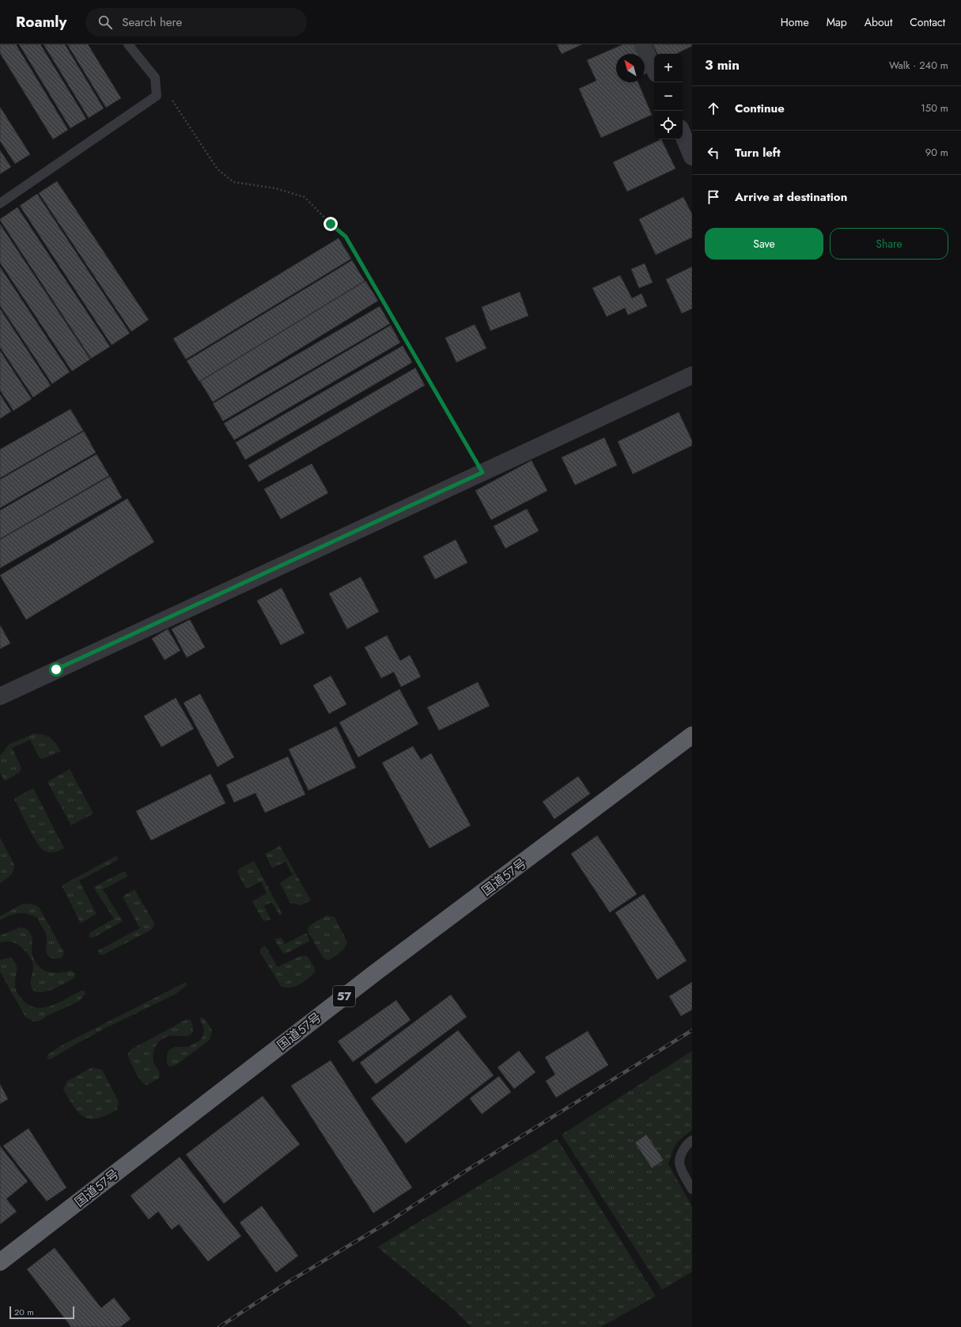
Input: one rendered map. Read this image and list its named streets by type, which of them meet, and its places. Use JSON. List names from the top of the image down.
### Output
{
  "streets": {
    "highway": ["国道57号", "57"]
  },
  "scale_bar": "20 m",
  "north": "top left",
  "page": {
    "header": "Roamly",
    "search": "Search here",
    "nav": [
      "Home",
      "Map",
      "About",
      "Contact"
    ],
    "heading": ["3 min", "Walk · 240 m"],
    "map_buttons": ["+", "−"],
    "list": [
      ["Continue", "150 m"],
      ["Turn left", "90 m"],
      "Arrive at destination"
    ],
    "buttons": ["Save", "Share"],
    "scale": "20 m"
  }
}
